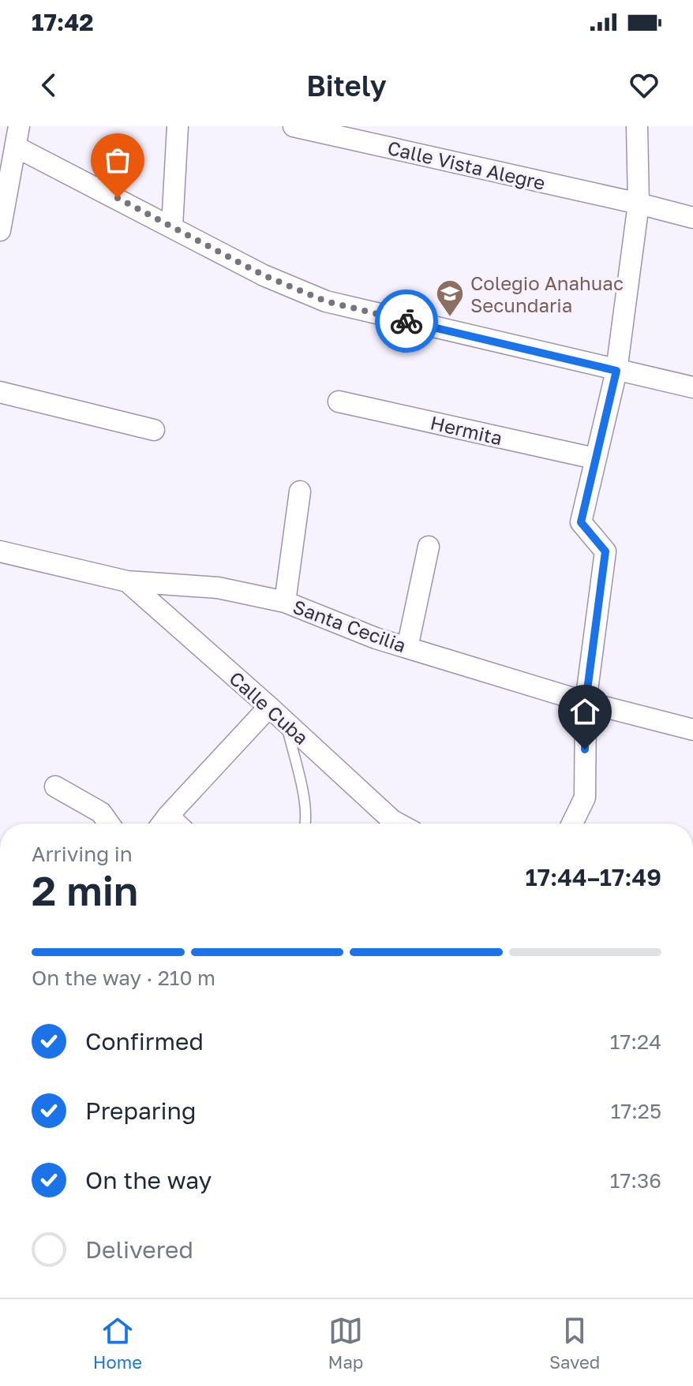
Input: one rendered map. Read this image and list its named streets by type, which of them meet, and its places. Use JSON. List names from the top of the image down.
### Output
{
  "streets": {
    "street": [
      "Calle Vista Alegre",
      "Hermita",
      "Santa Cecilia",
      "Calle Cuba"
    ]
  },
  "crossings": [
    ["Santa Cecilia", "Calle Cuba"]
  ],
  "places": {
    "school or university": ["Colegio Anahuac Secundaria"]
  },
  "page": {
    "status": "17:42",
    "header": "Bitely",
    "heading": ["2 min", "Arriving in", "17:44–17:49"],
    "bar": "On the way · 210 m",
    "list": [
      ["Confirmed", "17:24"],
      ["Preparing", "17:25"],
      ["On the way", "17:36"],
      "Delivered"
    ],
    "tabs": ["Home", "Map", "Saved"]
  }
}
